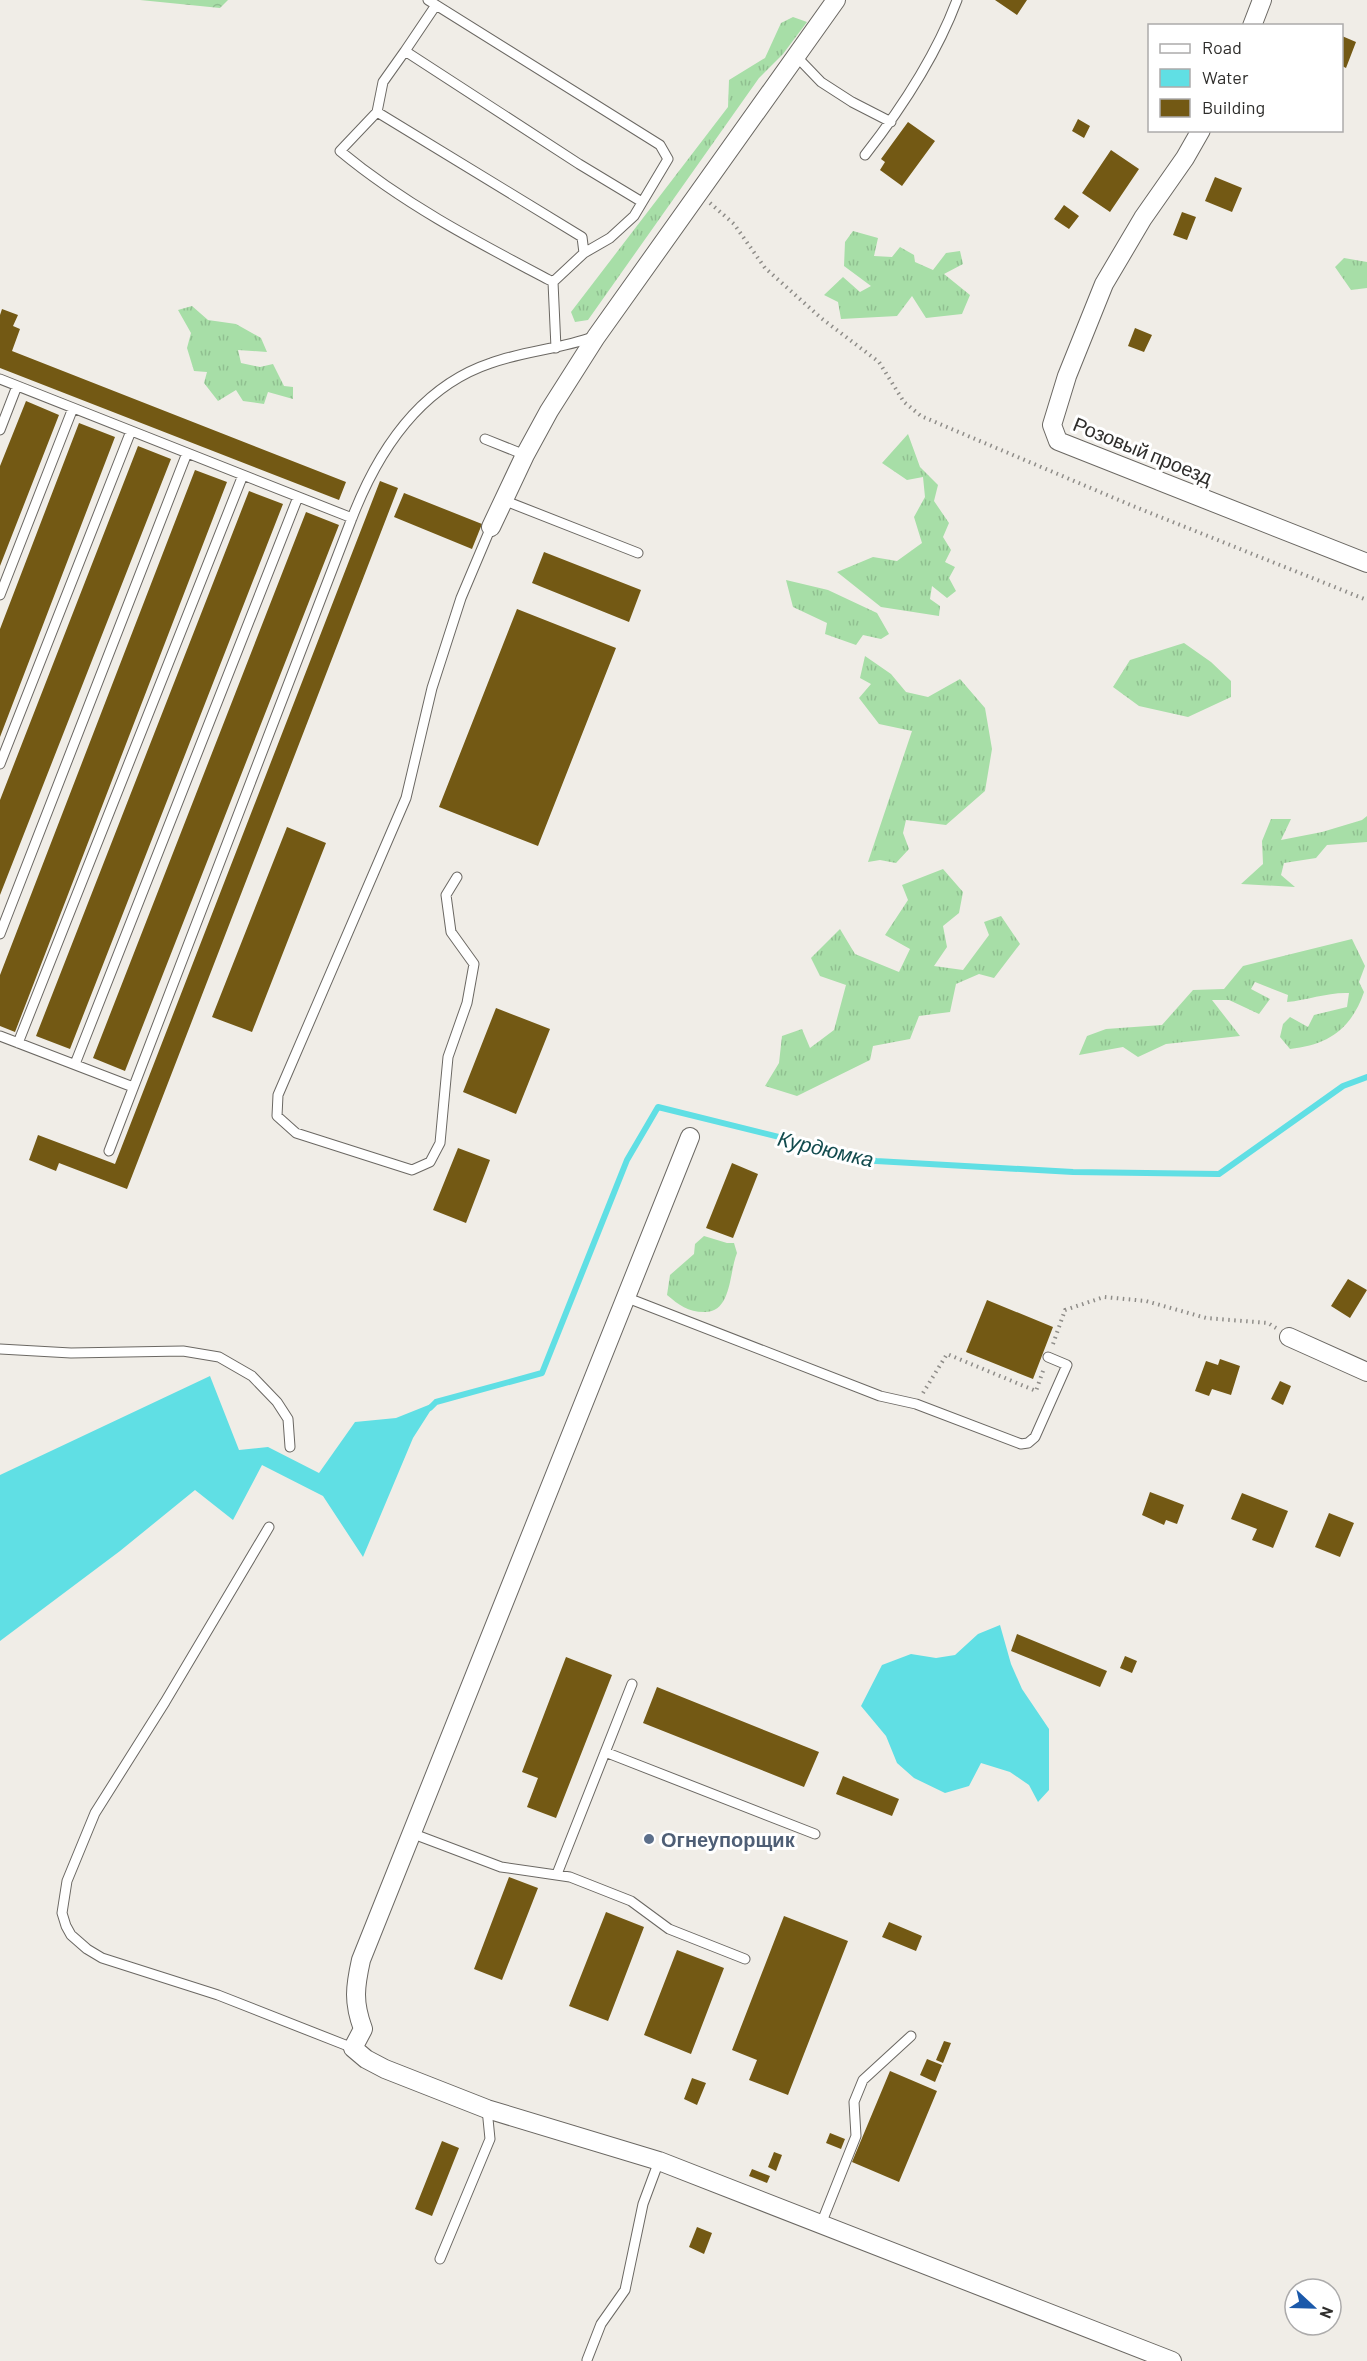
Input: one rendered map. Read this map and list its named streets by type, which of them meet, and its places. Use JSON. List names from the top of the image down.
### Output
{
  "streets": {
    "street": ["Розовый проезд"]
  },
  "water": ["Курдюмка"],
  "places": ["Огнеупорщик"],
  "legend": ["Road", "Water", "Building"],
  "north": "right"
}
